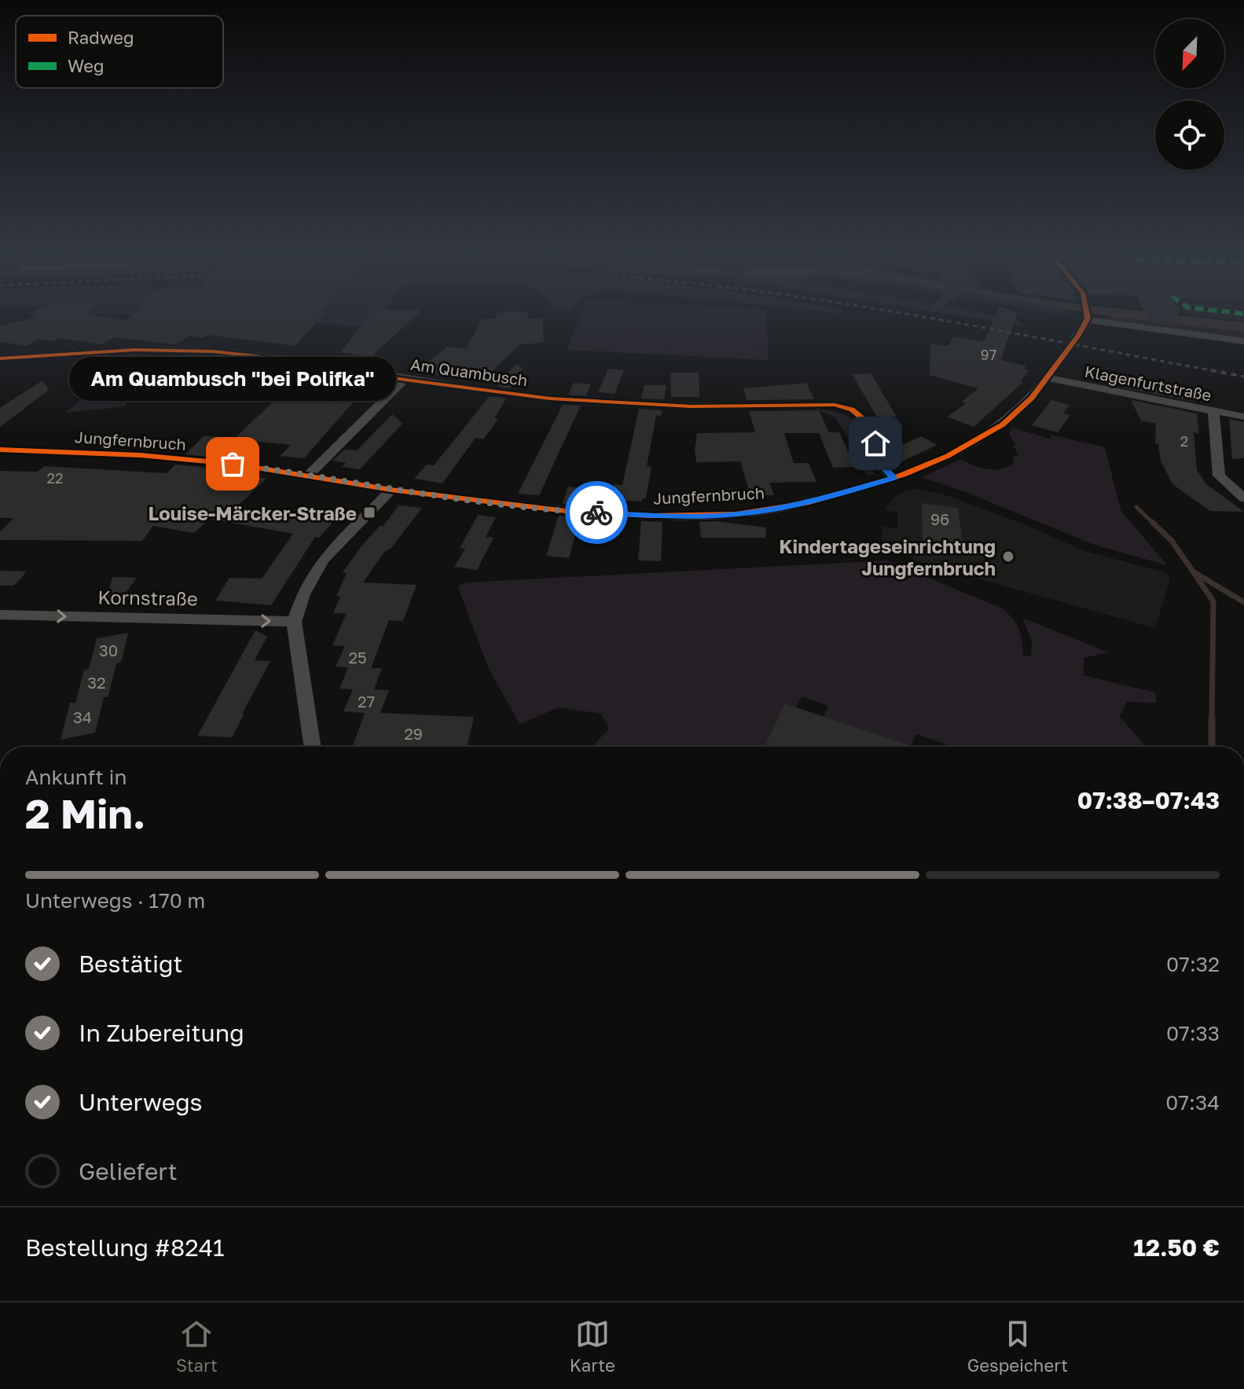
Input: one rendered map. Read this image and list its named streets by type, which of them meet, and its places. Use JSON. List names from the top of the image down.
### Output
{
  "streets": {
    "street": [
      "Am Quambusch",
      "Klagenfurtstraße",
      "Jungfernbruch",
      "Kornstraße"
    ]
  },
  "crossings": [
    ["Am Quambusch", "Jungfernbruch"],
    ["Klagenfurtstraße", "Jungfernbruch"]
  ],
  "one_way": ["Kornstraße"],
  "places": {
    "other": ["Am Quambusch \"bei Polifka\"", "Kindertageseinrichtung Jungfernbruch"],
    "transit": ["Louise-Märcker-Straße"]
  },
  "house_numbers": [
    "97",
    "2",
    "22",
    "96",
    "30",
    "25",
    "32",
    "27",
    "34",
    "29"
  ],
  "legend": ["Radweg", "Weg"],
  "north": "bottom left",
  "page": {
    "bubble": "Am Quambusch \"bei Polifka\"",
    "heading": ["2 Min.", "Ankunft in", "07:38–07:43"],
    "panel": ["Bestellung #8241", "12.50 €"],
    "bar": "Unterwegs · 170 m",
    "list": [
      ["Bestätigt", "07:32"],
      ["In Zubereitung", "07:33"],
      ["Unterwegs", "07:34"],
      "Geliefert"
    ],
    "tabs": ["Start", "Karte", "Gespeichert"]
  }
}
